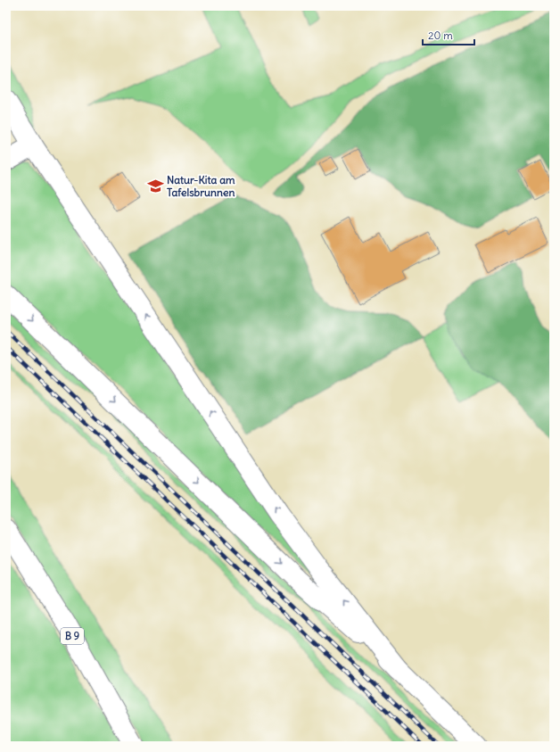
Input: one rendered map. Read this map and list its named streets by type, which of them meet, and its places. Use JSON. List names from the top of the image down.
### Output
{
  "streets": {
    "main road": ["B 9"]
  },
  "places": {
    "school or university": ["Natur-Kita am Tafelsbrunnen"]
  },
  "scale_bar": "20 m"
}
